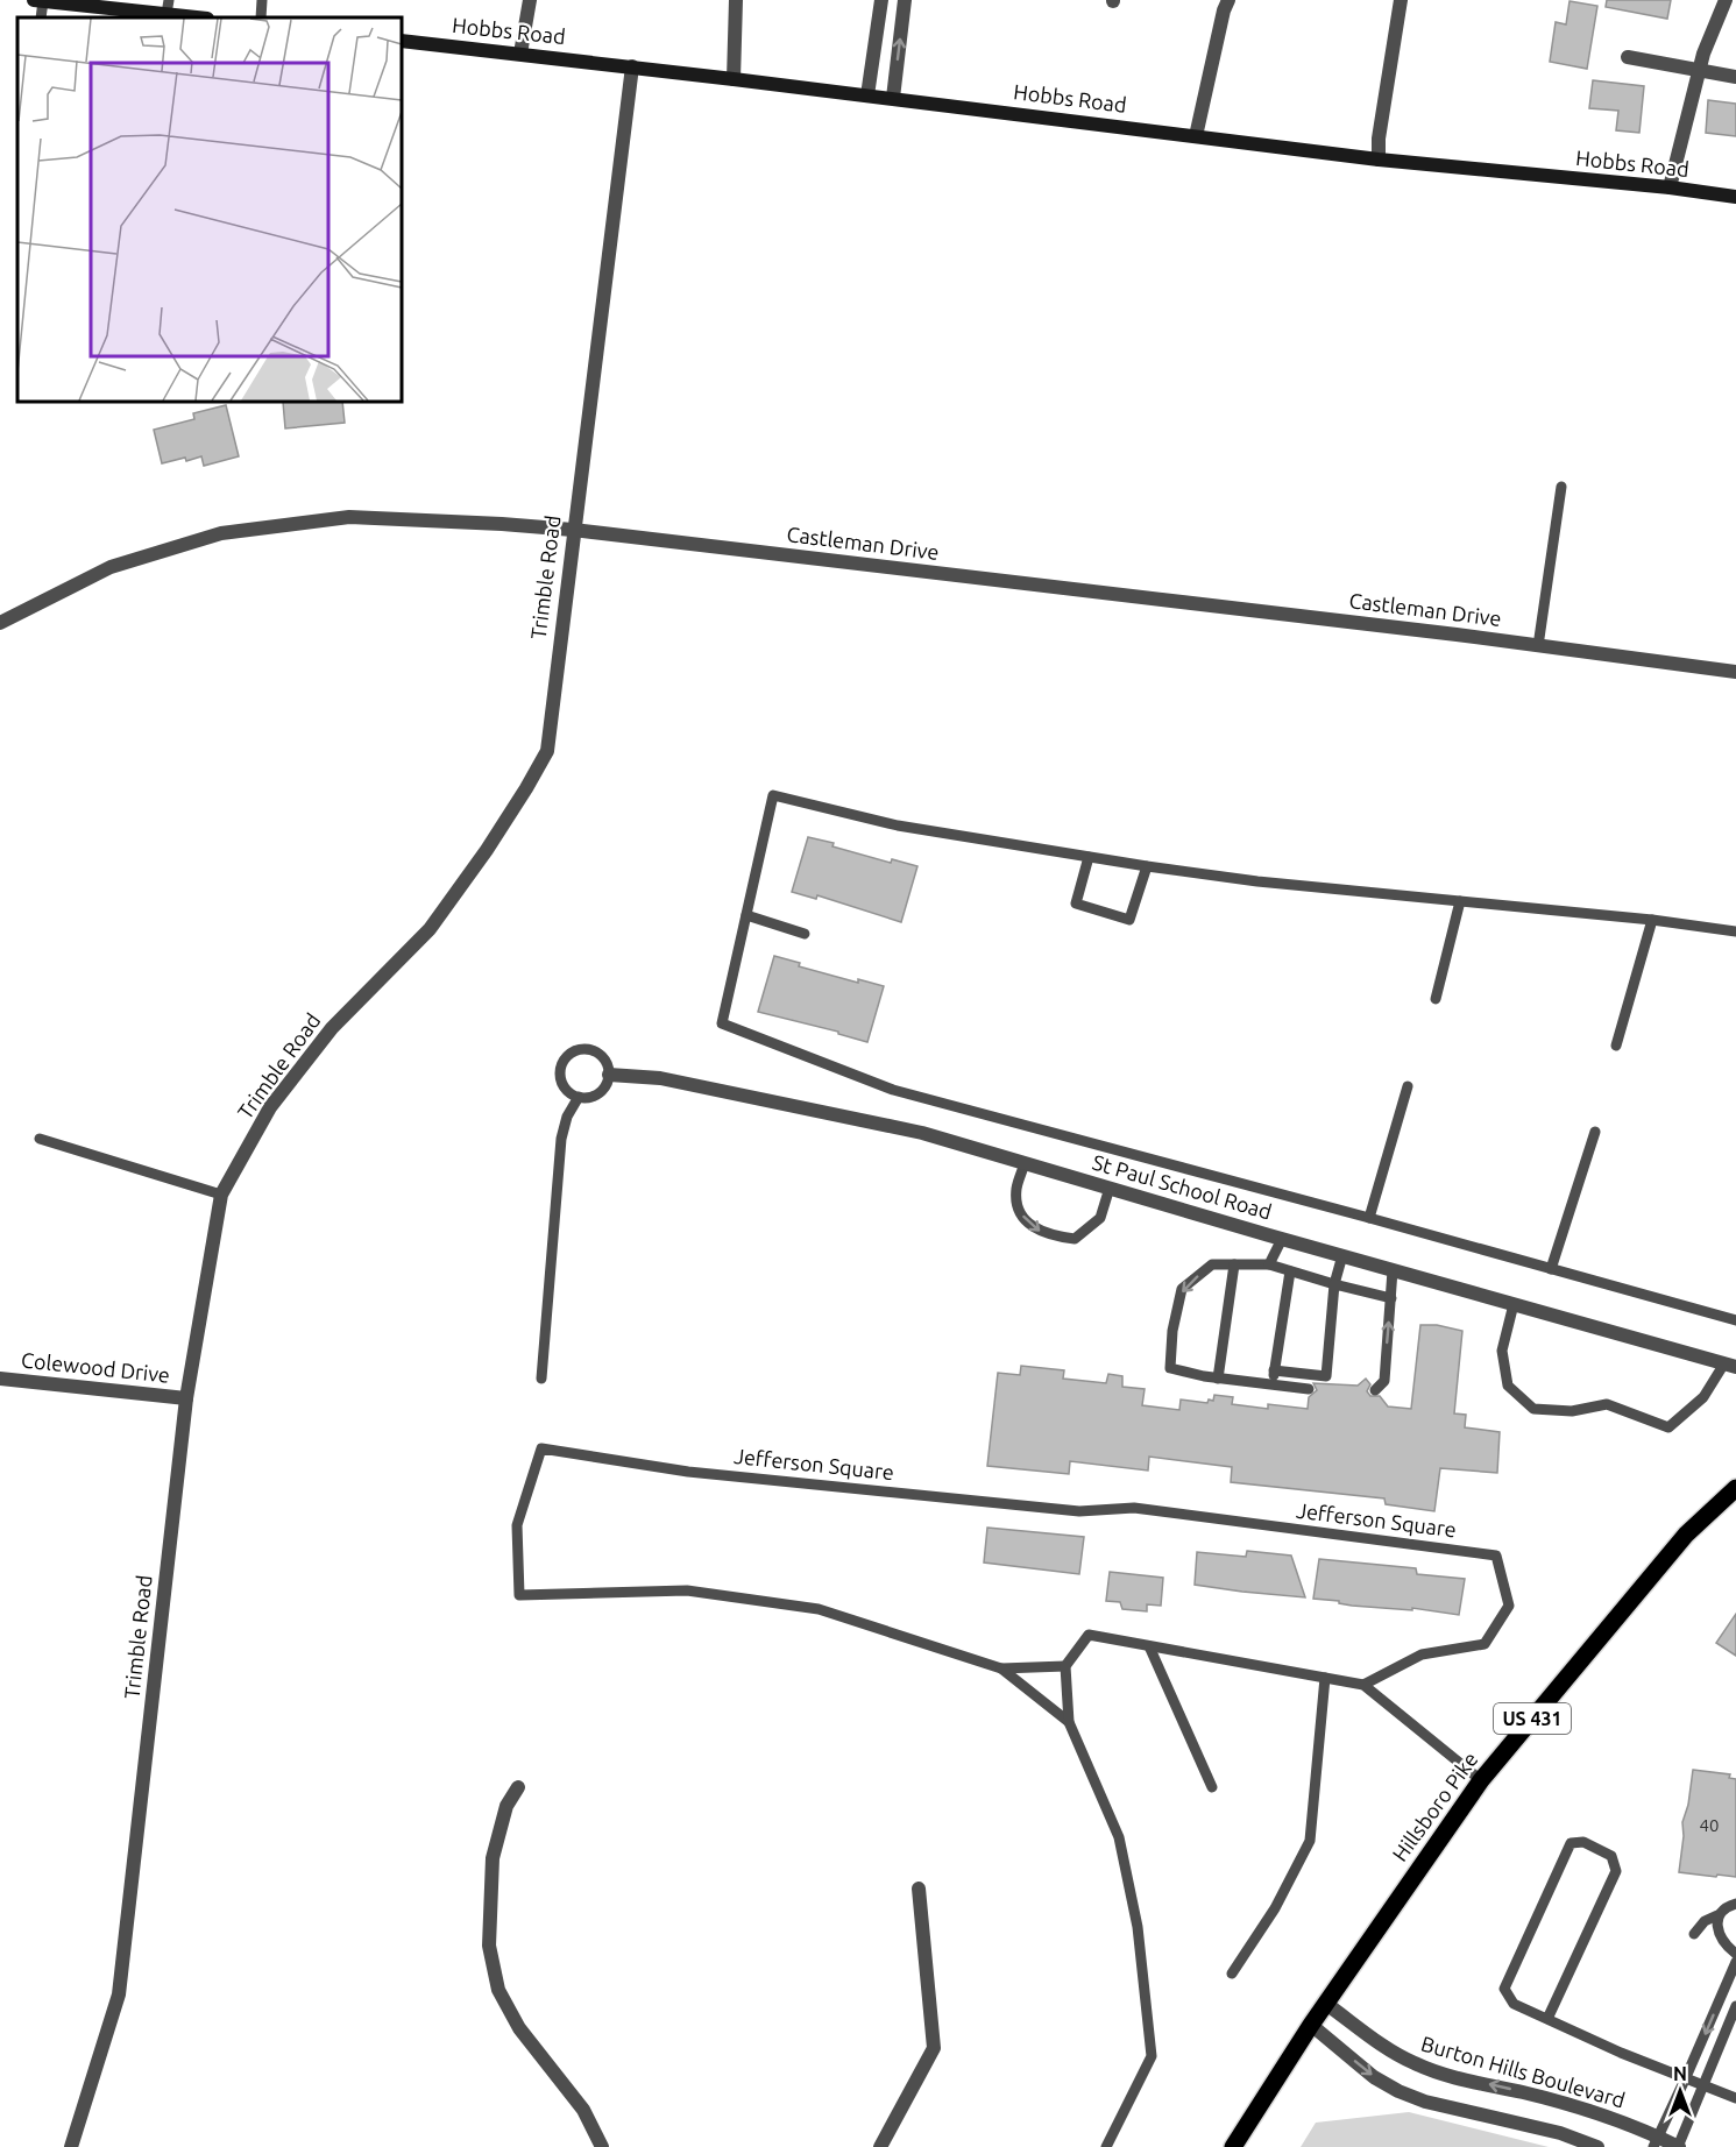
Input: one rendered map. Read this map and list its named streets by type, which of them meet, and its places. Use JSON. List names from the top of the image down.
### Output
{
  "streets": {
    "main road": ["US 431", "Hillsboro Pike"],
    "street": [
      "Hobbs Road",
      "Castleman Drive",
      "Trimble Road",
      "St Paul School Road",
      "Colewood Drive",
      "Burton Hills Boulevard"
    ],
    "lane": ["Jefferson Square"]
  },
  "crossings": [
    ["Hobbs Road", "Trimble Road"],
    ["Castleman Drive", "Trimble Road"],
    ["Trimble Road", "Colewood Drive"],
    ["Hillsboro Pike", "Burton Hills Boulevard"]
  ],
  "house_numbers": ["40"],
  "north": "top"
}
